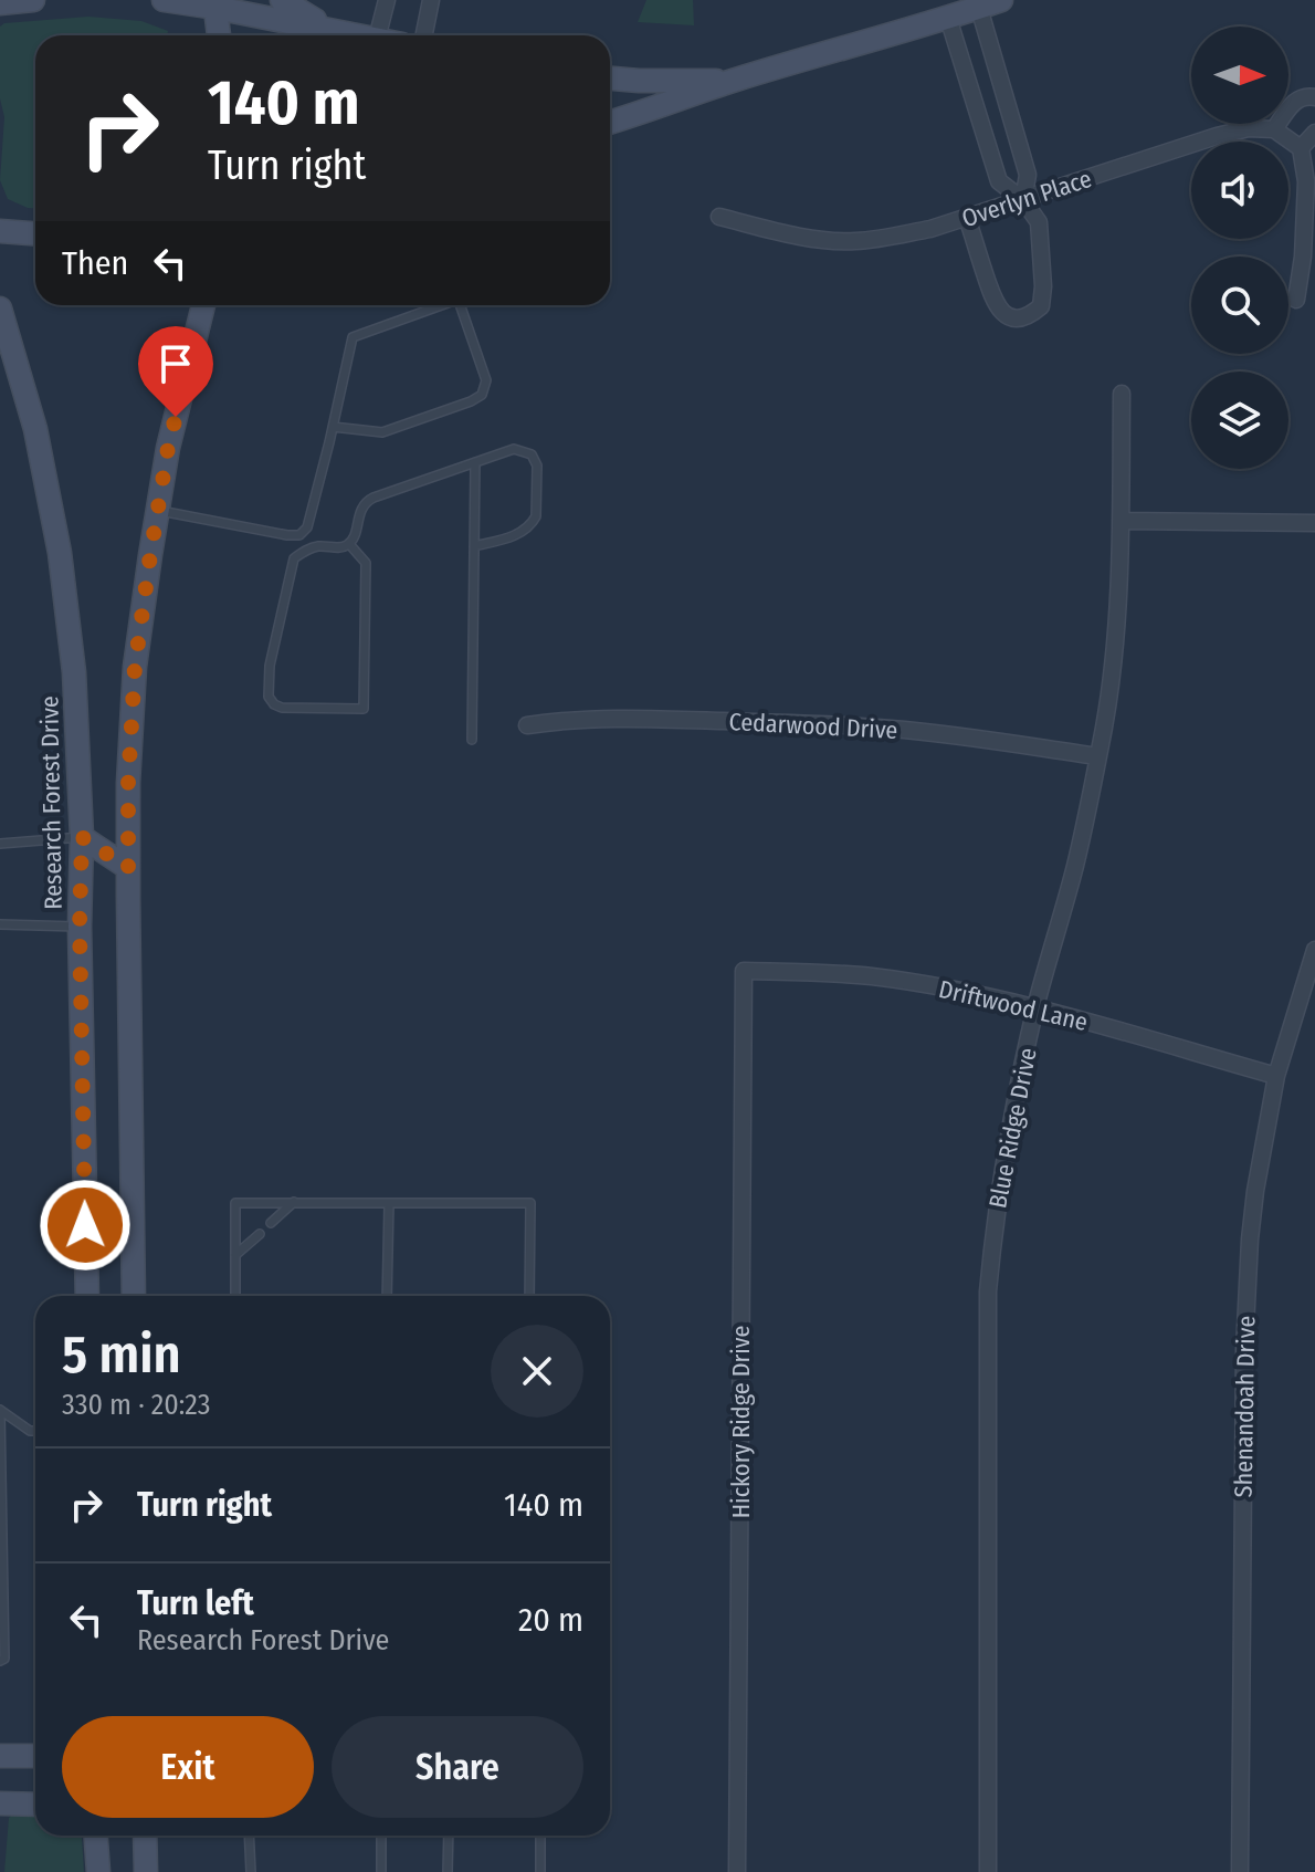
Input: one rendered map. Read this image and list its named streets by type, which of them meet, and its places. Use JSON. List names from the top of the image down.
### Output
{
  "streets": {
    "main road": ["Research Forest Drive"],
    "street": [
      "Overlyn Place",
      "Cedarwood Drive",
      "Driftwood Lane",
      "Blue Ridge Drive",
      "Shenandoah Drive",
      "Hickory Ridge Drive"
    ]
  },
  "crossings": [
    ["Cedarwood Drive", "Blue Ridge Drive"],
    ["Driftwood Lane", "Blue Ridge Drive"],
    ["Driftwood Lane", "Shenandoah Drive"],
    ["Driftwood Lane", "Hickory Ridge Drive"]
  ],
  "north": "right",
  "page": {
    "turn": ["140 m", "Turn right"],
    "then": "Then",
    "heading": ["5 min", "330 m · 20:23"],
    "list": [
      {
        "name": "Turn right",
        "value": "140 m"
      },
      {
        "name": "Turn left",
        "note": "Research Forest Drive",
        "value": "20 m"
      }
    ],
    "buttons": ["Exit", "Share"]
  }
}
